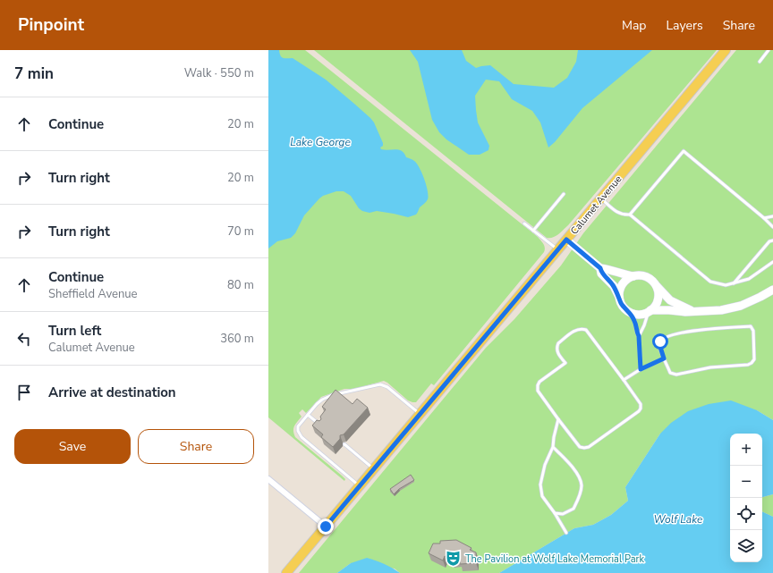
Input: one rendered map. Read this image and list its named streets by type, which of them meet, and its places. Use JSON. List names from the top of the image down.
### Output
{
  "streets": {
    "main road": ["Calumet Avenue"]
  },
  "water": ["Lake George", "Wolf Lake"],
  "places": {
    "theatre": ["The Pavilion at Wolf Lake Memorial Park"]
  },
  "page": {
    "header": "Pinpoint",
    "nav": ["Map", "Layers", "Share"],
    "heading": ["7 min", "Walk · 550 m"],
    "list": [
      ["Continue", "20 m"],
      ["Turn right", "20 m"],
      ["Turn right", "70 m"],
      ["Continue", "Sheffield Avenue", "80 m"],
      ["Turn left", "Calumet Avenue", "360 m"],
      "Arrive at destination"
    ],
    "buttons": ["Save", "Share"],
    "map_buttons": ["+", "−"]
  }
}
